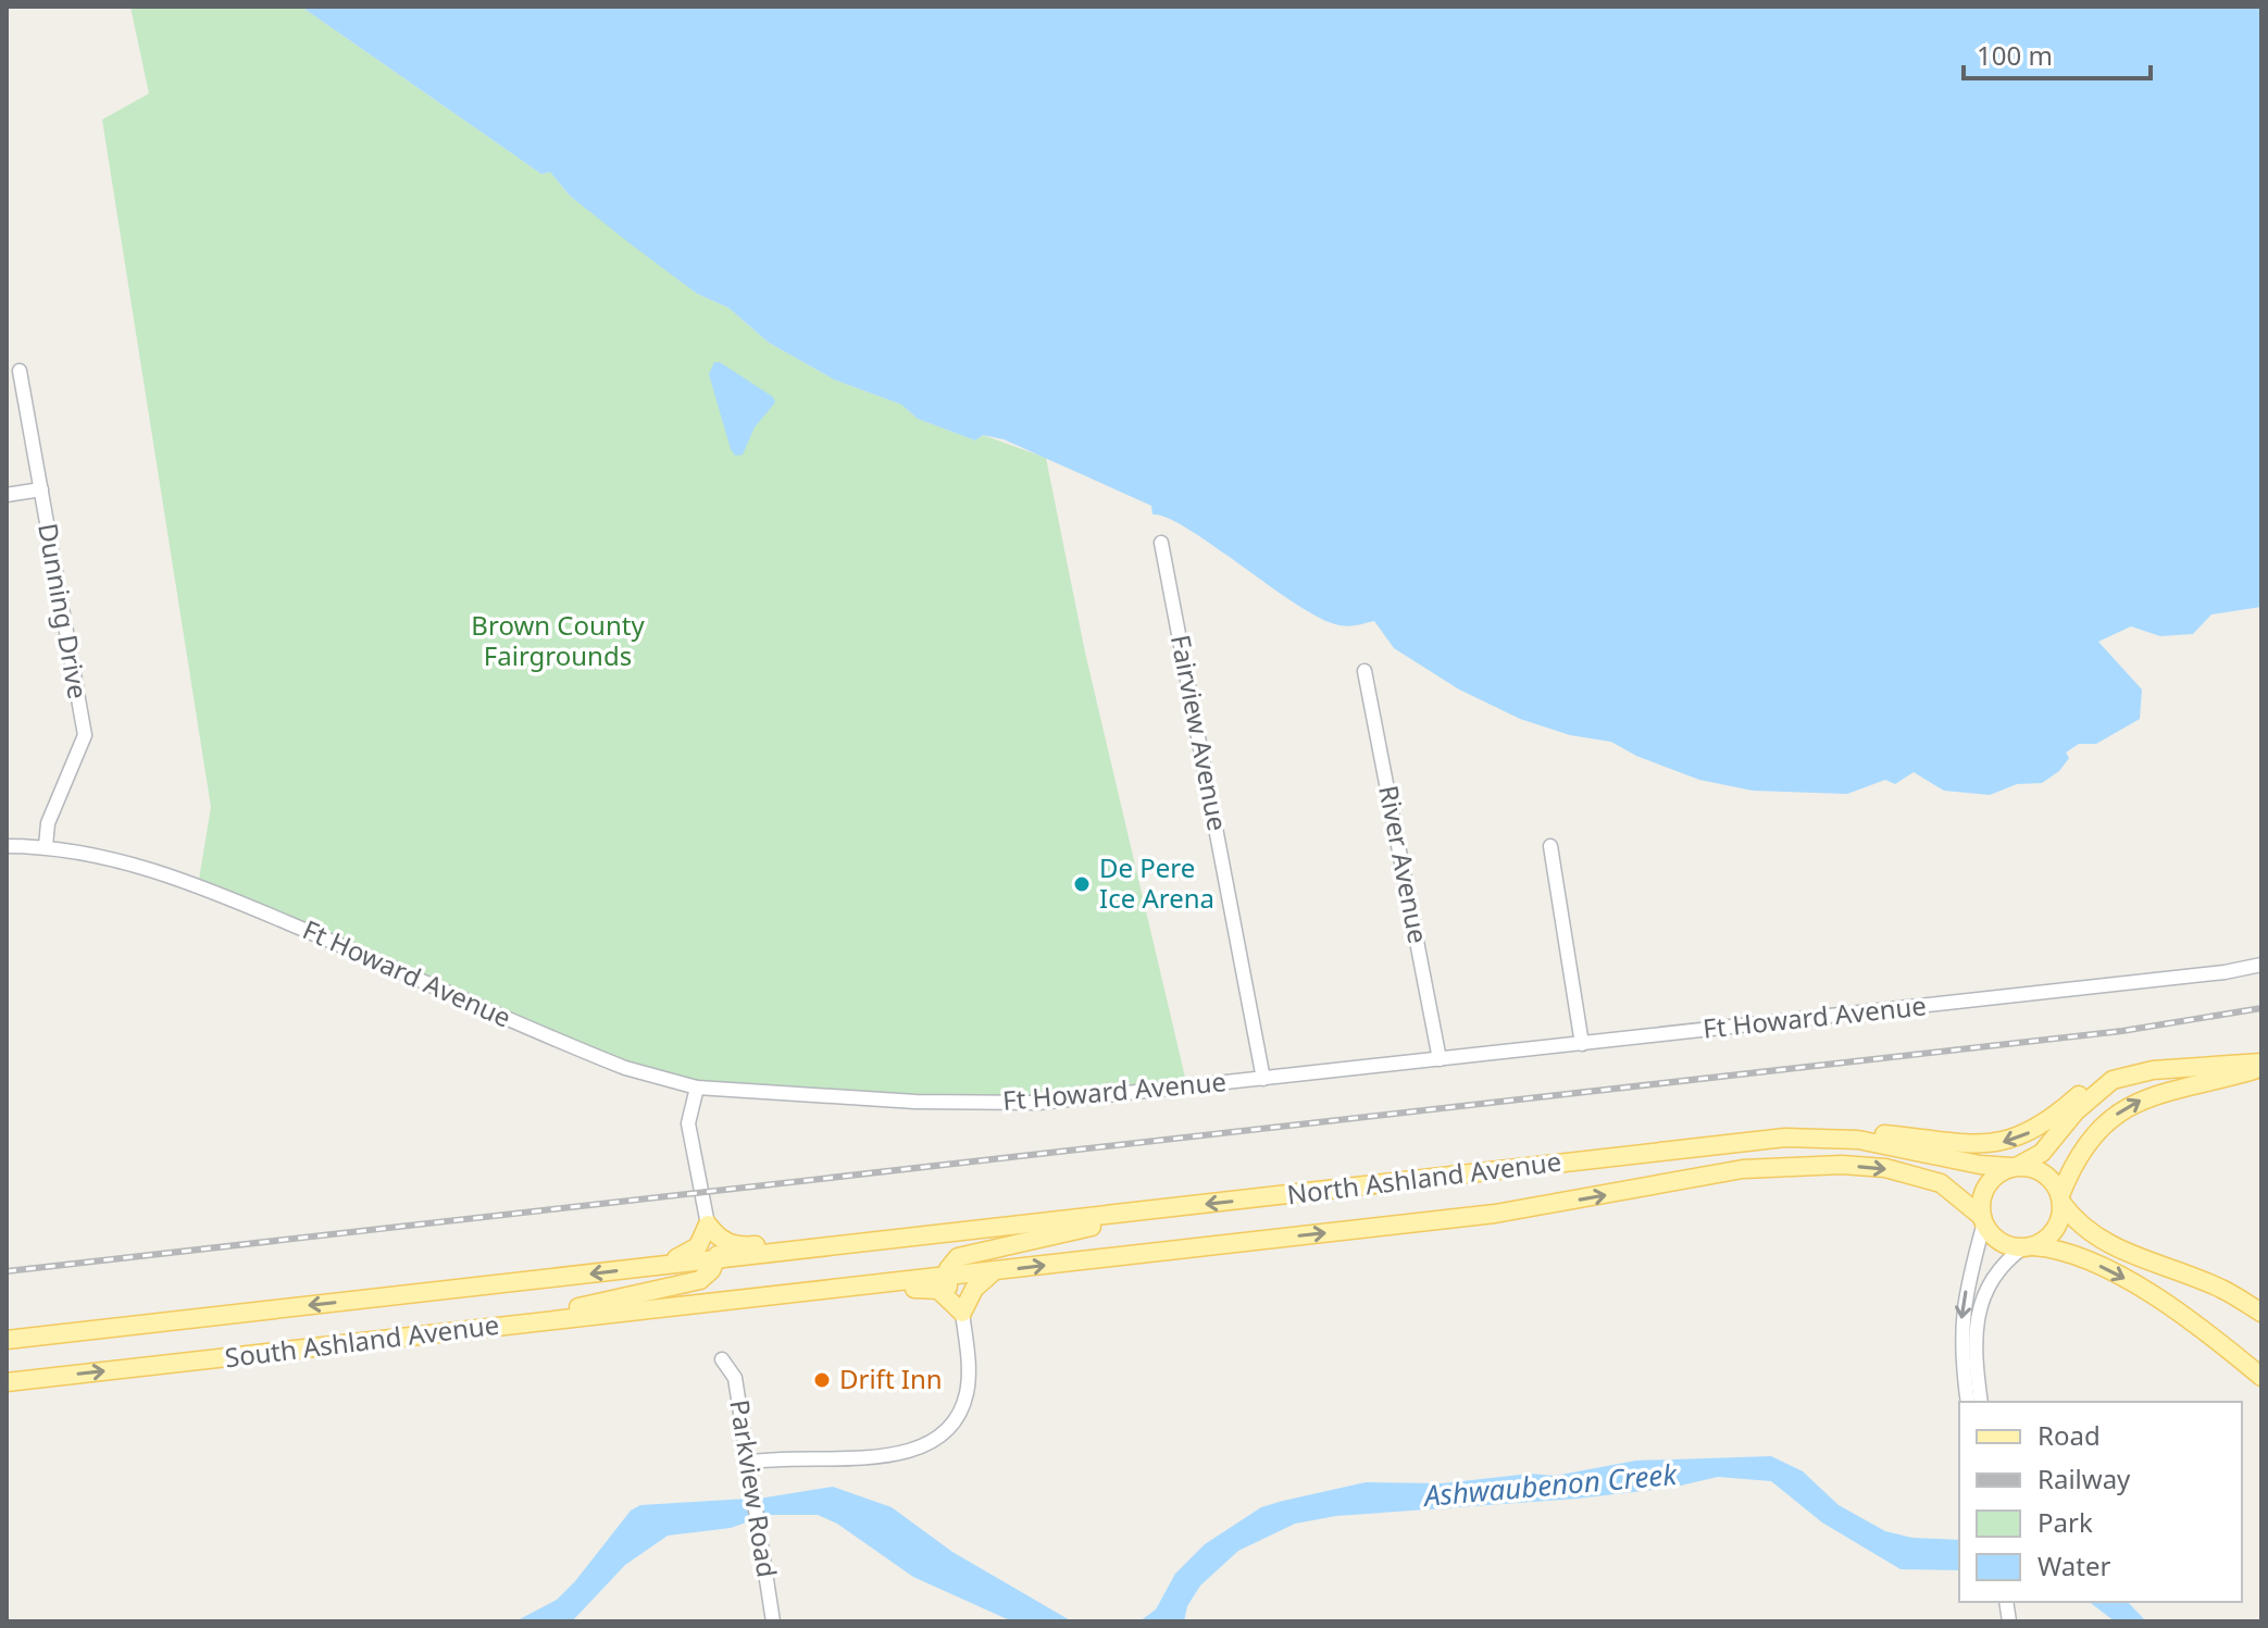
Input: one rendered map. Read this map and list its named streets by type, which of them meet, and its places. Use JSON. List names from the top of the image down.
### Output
{
  "streets": {
    "main road": ["North Ashland Avenue", "South Ashland Avenue"],
    "street": [
      "Dunning Drive",
      "Fairview Avenue",
      "River Avenue",
      "Ft Howard Avenue",
      "Parkview Road"
    ]
  },
  "crossings": [
    ["Dunning Drive", "Ft Howard Avenue"],
    ["Fairview Avenue", "Ft Howard Avenue"],
    ["River Avenue", "Ft Howard Avenue"],
    ["North Ashland Avenue", "South Ashland Avenue"]
  ],
  "water": ["Ashwaubenon Creek"],
  "parks": ["Brown County Fairgrounds"],
  "places": ["De Pere Ice Arena", "Drift Inn"],
  "legend": [
    "Road",
    "Railway",
    "Park",
    "Water"
  ],
  "scale_bar": "100 m"
}
